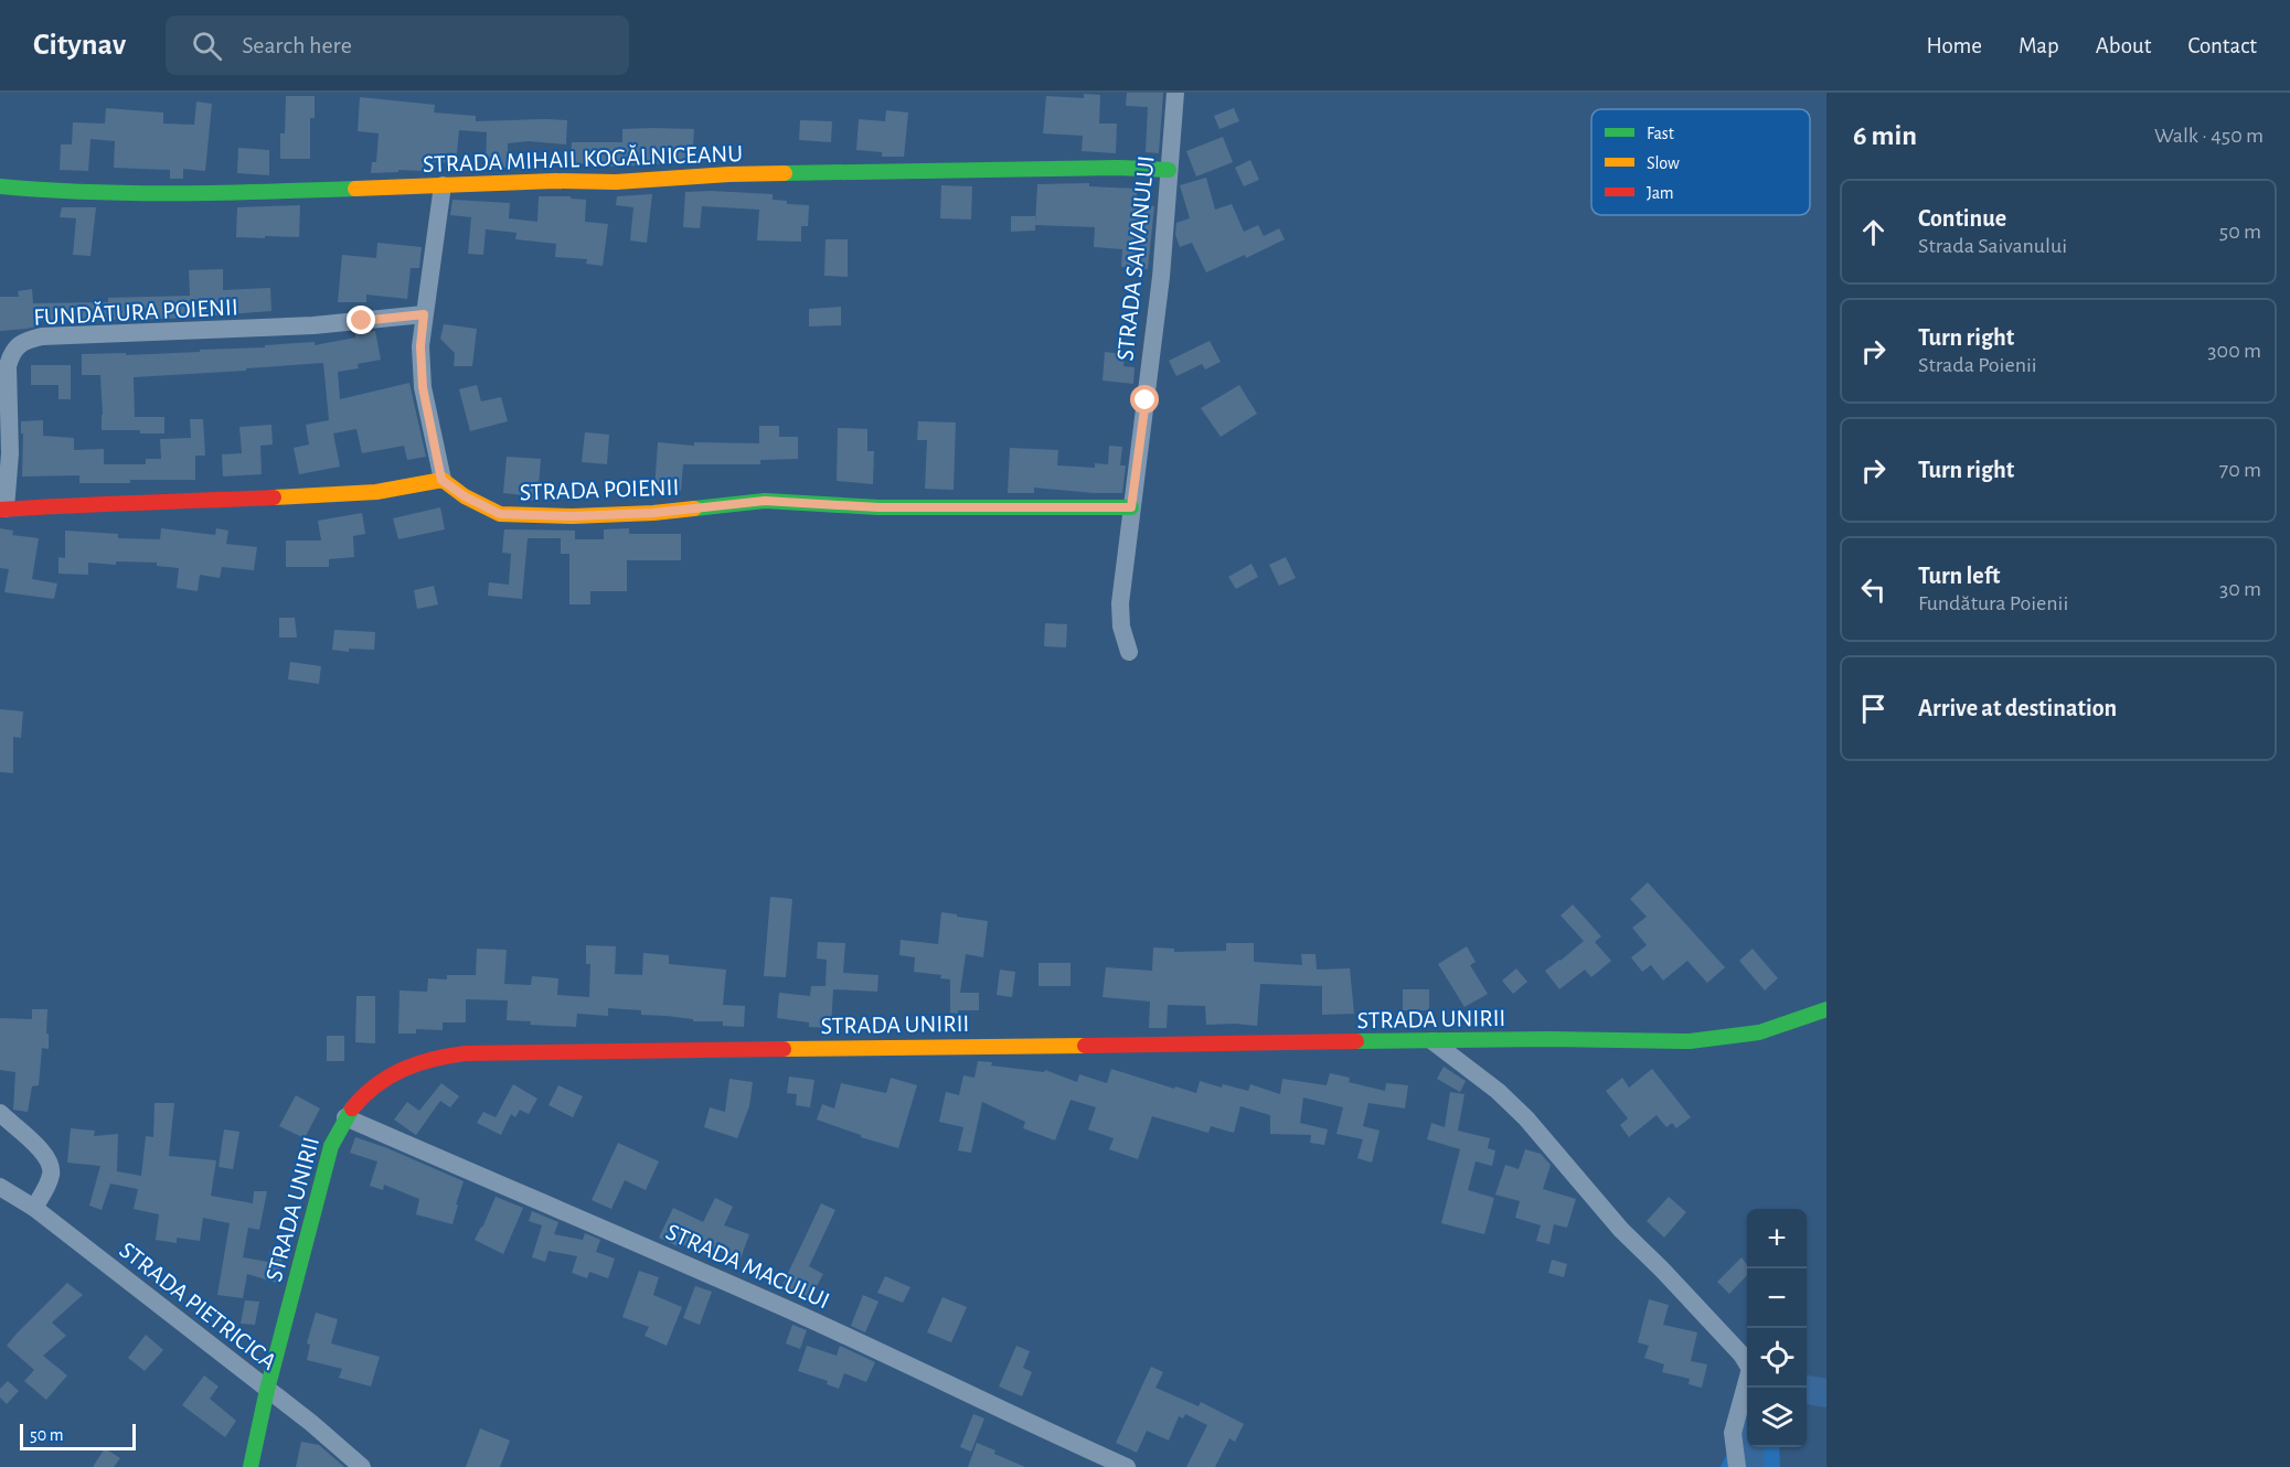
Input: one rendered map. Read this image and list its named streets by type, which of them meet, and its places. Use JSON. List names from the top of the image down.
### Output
{
  "streets": {
    "street": [
      "STRADA MIHAIL KOGĂLNICEANU",
      "STRADA SAIVANULUI",
      "FUNDĂTURA POIENII",
      "STRADA POIENII",
      "STRADA UNIRII",
      "STRADA MACULUI",
      "STRADA PIETRICICA"
    ]
  },
  "crossings": [
    ["STRADA MIHAIL KOGĂLNICEANU", "STRADA SAIVANULUI"],
    ["STRADA SAIVANULUI", "STRADA POIENII"],
    ["STRADA UNIRII", "STRADA MACULUI"],
    ["STRADA UNIRII", "STRADA PIETRICICA"]
  ],
  "legend": ["Fast", "Slow", "Jam"],
  "scale_bar": "50 m",
  "page": {
    "header": "Citynav",
    "search": "Search here",
    "nav": [
      "Home",
      "Map",
      "About",
      "Contact"
    ],
    "heading": ["6 min", "Walk · 450 m"],
    "list": [
      ["Continue", "Strada Saivanului", "50 m"],
      ["Turn right", "Strada Poienii", "300 m"],
      ["Turn right", "70 m"],
      ["Turn left", "Fundătura Poienii", "30 m"],
      "Arrive at destination"
    ],
    "map_buttons": ["+", "−"],
    "scale": "50 m"
  }
}
